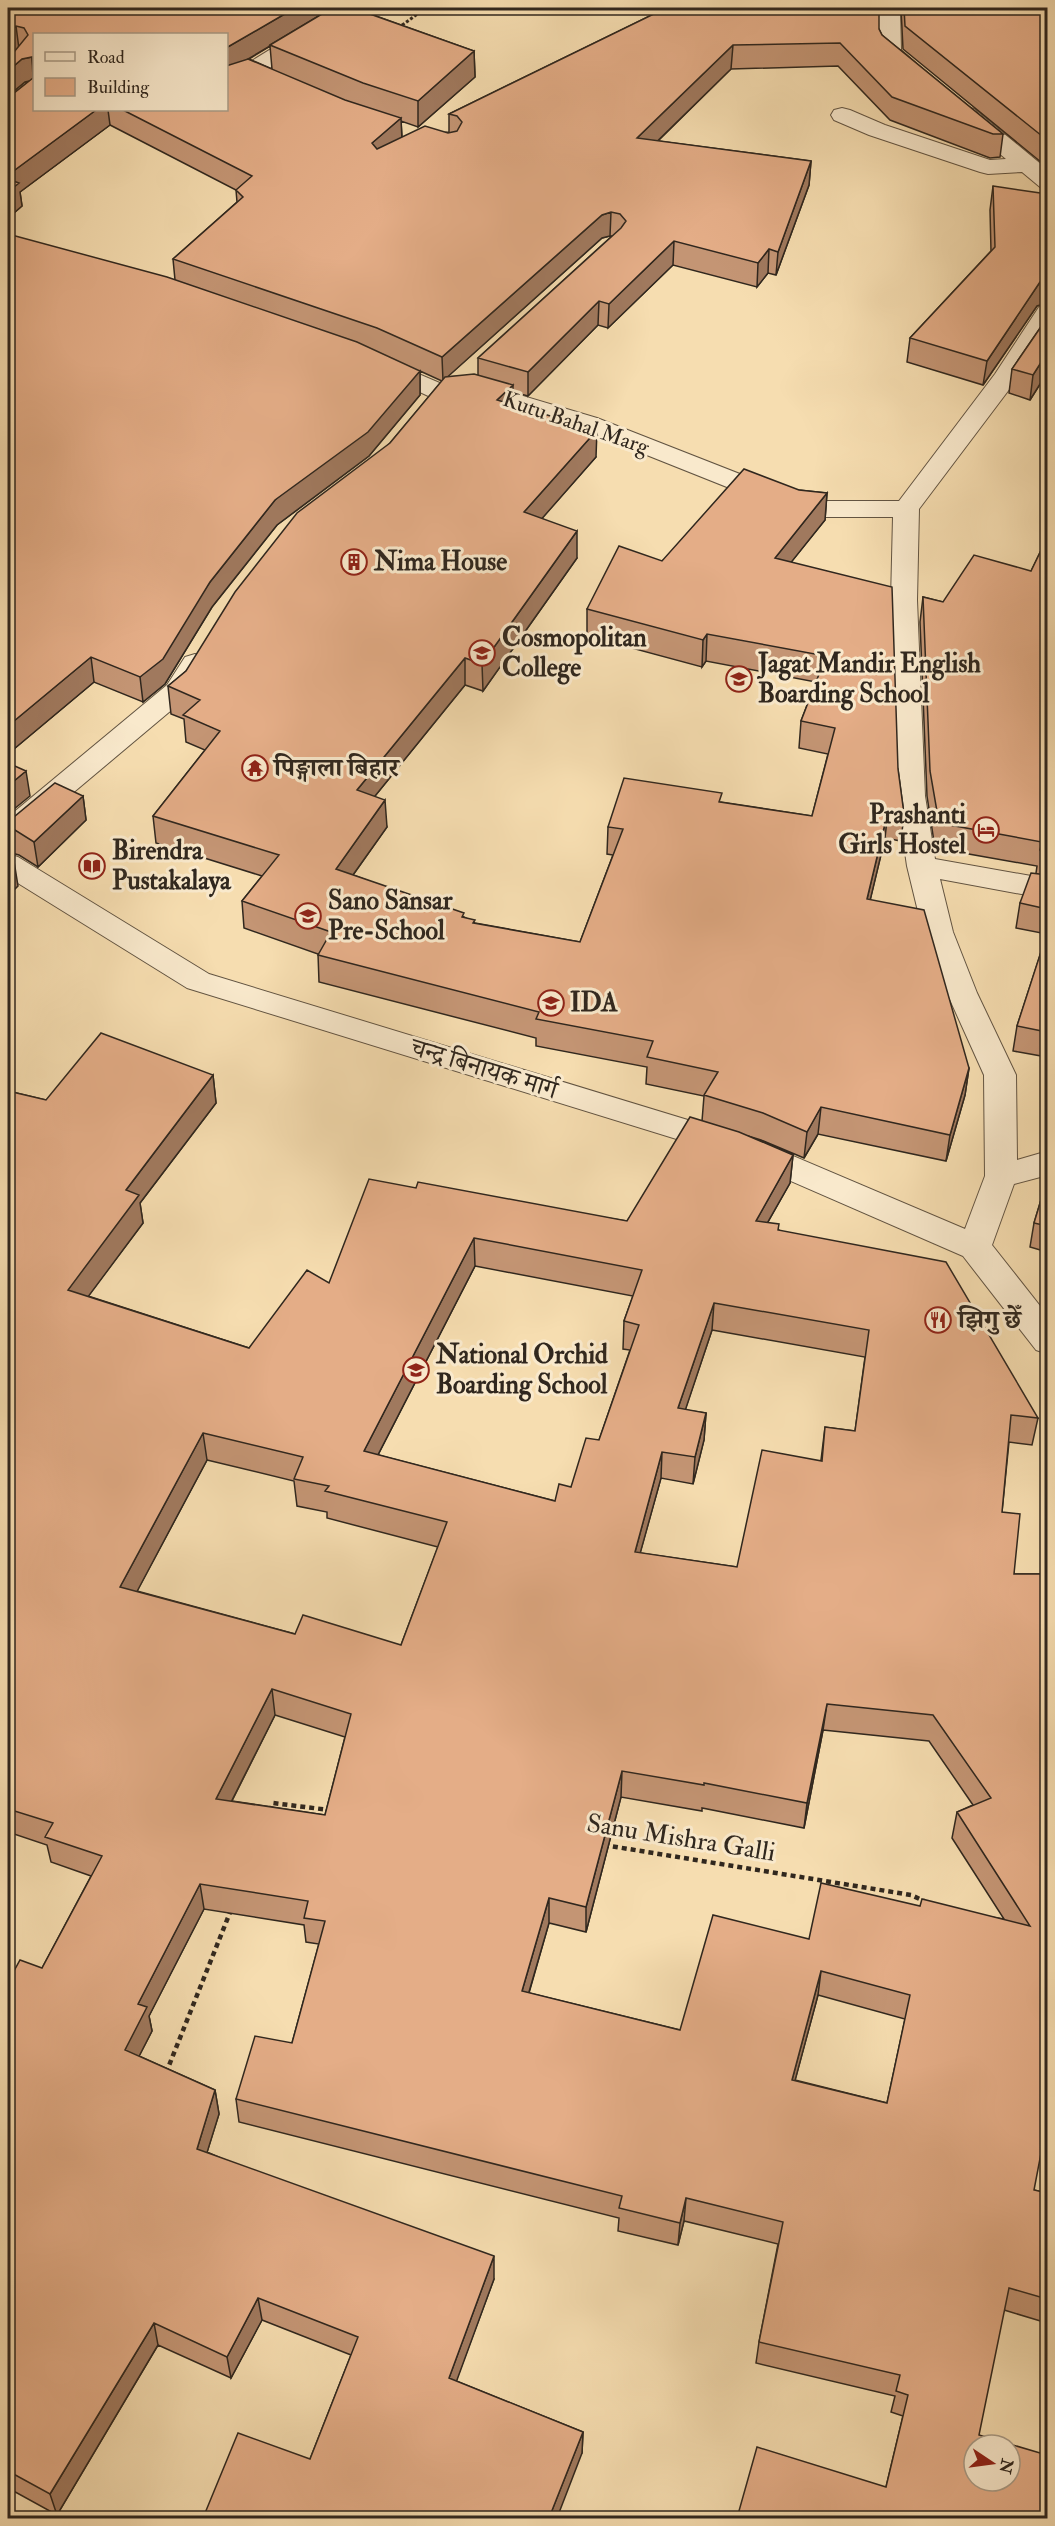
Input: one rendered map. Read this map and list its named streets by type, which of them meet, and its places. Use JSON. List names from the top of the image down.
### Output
{
  "streets": {
    "street": ["Kutu Bahal Marg", "चन्द्र बिनायक मार्ग"],
    "path": ["Sanu Mishra Galli"]
  },
  "places": {
    "building": ["Nima House"],
    "school or university": [
      "Cosmopolitan College",
      "Jagat Mandir English Boarding School",
      "Sano Sansar Pre-School",
      "IDA",
      "National Orchid Boarding School"
    ],
    "temple": ["पिङ्गाला बिहार"],
    "hotel": ["Prashanti Girls Hostel"],
    "library": ["Birendra Pustakalaya"],
    "restaurant": ["झिगु छेँ"]
  },
  "legend": ["Road", "Building"],
  "north": "right"
}
